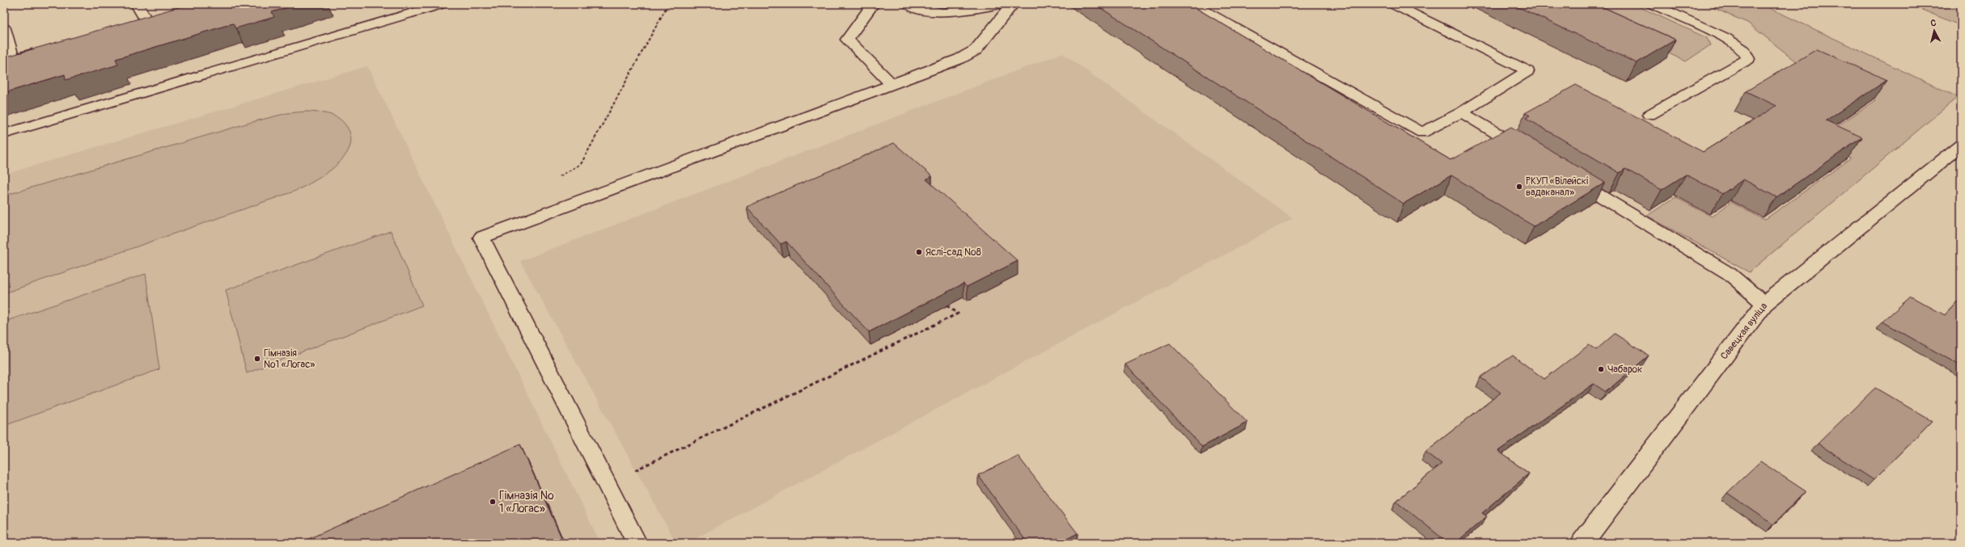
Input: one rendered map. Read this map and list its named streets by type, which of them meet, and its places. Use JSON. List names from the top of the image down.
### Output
{
  "streets": {
    "street": ["Савецкая вуліца"]
  },
  "places": [
    "РКУП «Вілейскі вадаканал»",
    "Яслі-сад №8",
    "Гімназія №1 «Логас»",
    "Чабарок",
    "Гімназія № 1 «Логас»"
  ],
  "north": "top"
}
